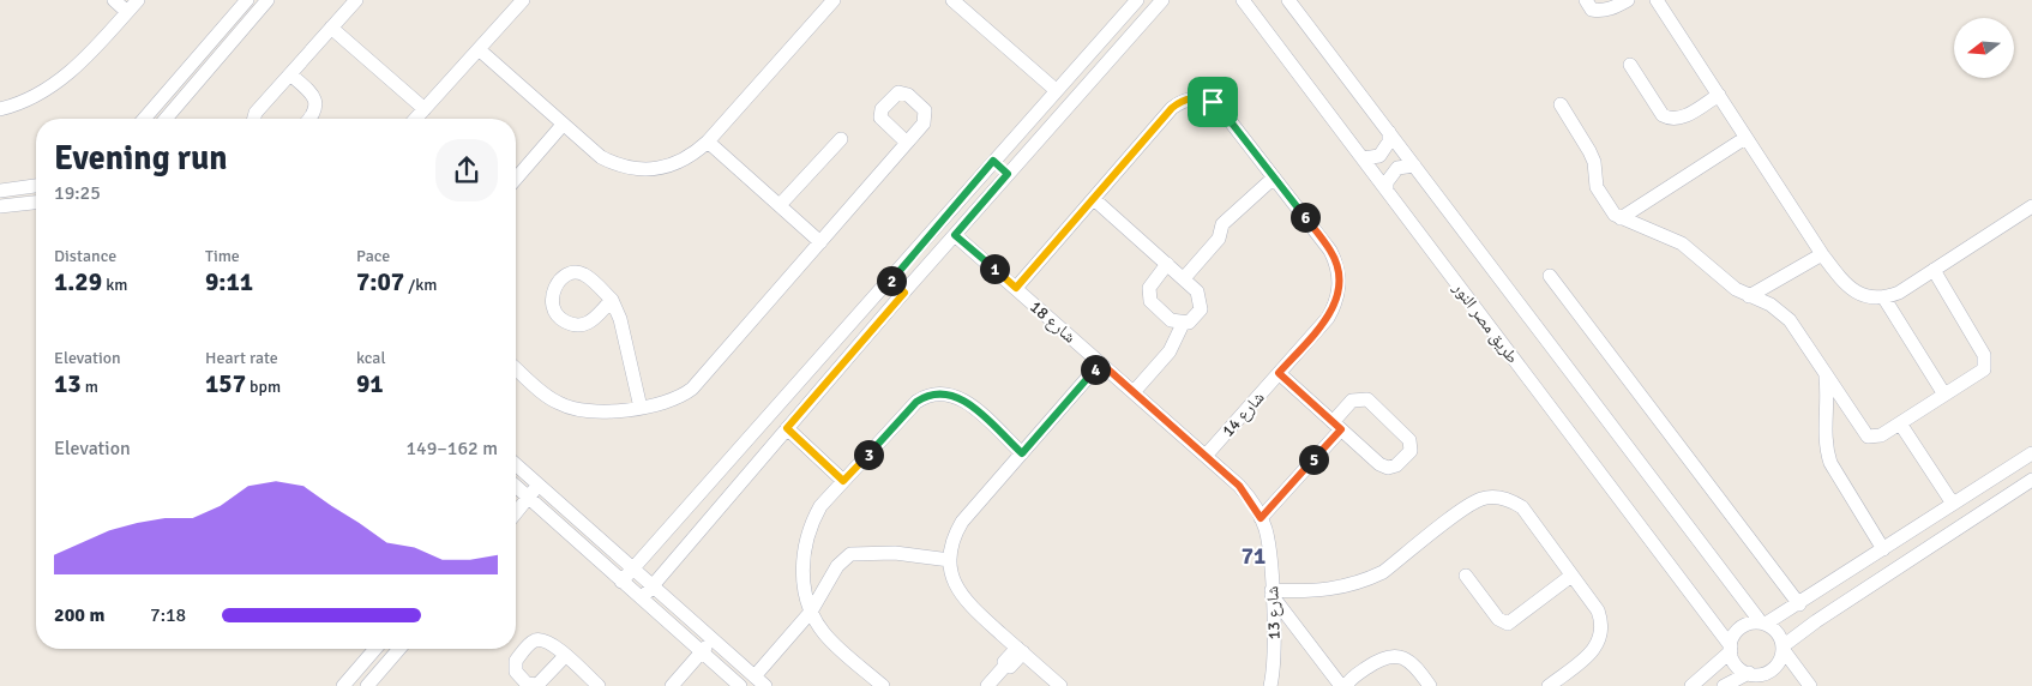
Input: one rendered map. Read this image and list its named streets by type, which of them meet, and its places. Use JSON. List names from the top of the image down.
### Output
{
  "streets": {
    "street": [
      "شارع 18",
      "طريق مصر النور",
      "شارع 14",
      "شارع 13"
    ]
  },
  "crossings": [
    ["شارع 18", "شارع 14"],
    ["شارع 18", "شارع 13"],
    ["شارع 14", "شارع 13"]
  ],
  "districts": ["71"],
  "north": "left",
  "page": {
    "heading": ["Evening run", "19:25"],
    "pins": [
      "6",
      "1",
      "2",
      "4",
      "3",
      "5"
    ],
    "stats": [
      ["Distance", "1.29 km"],
      ["Time", "9:11"],
      ["Pace", "7:07 /km"],
      ["Elevation", "13 m"],
      ["Heart rate", "157 bpm"],
      ["kcal", "91"]
    ],
    "chart": ["Elevation", "149–162 m"],
    "list": [
      {
        "name": "200 m",
        "note": "7:18"
      }
    ]
  }
}
